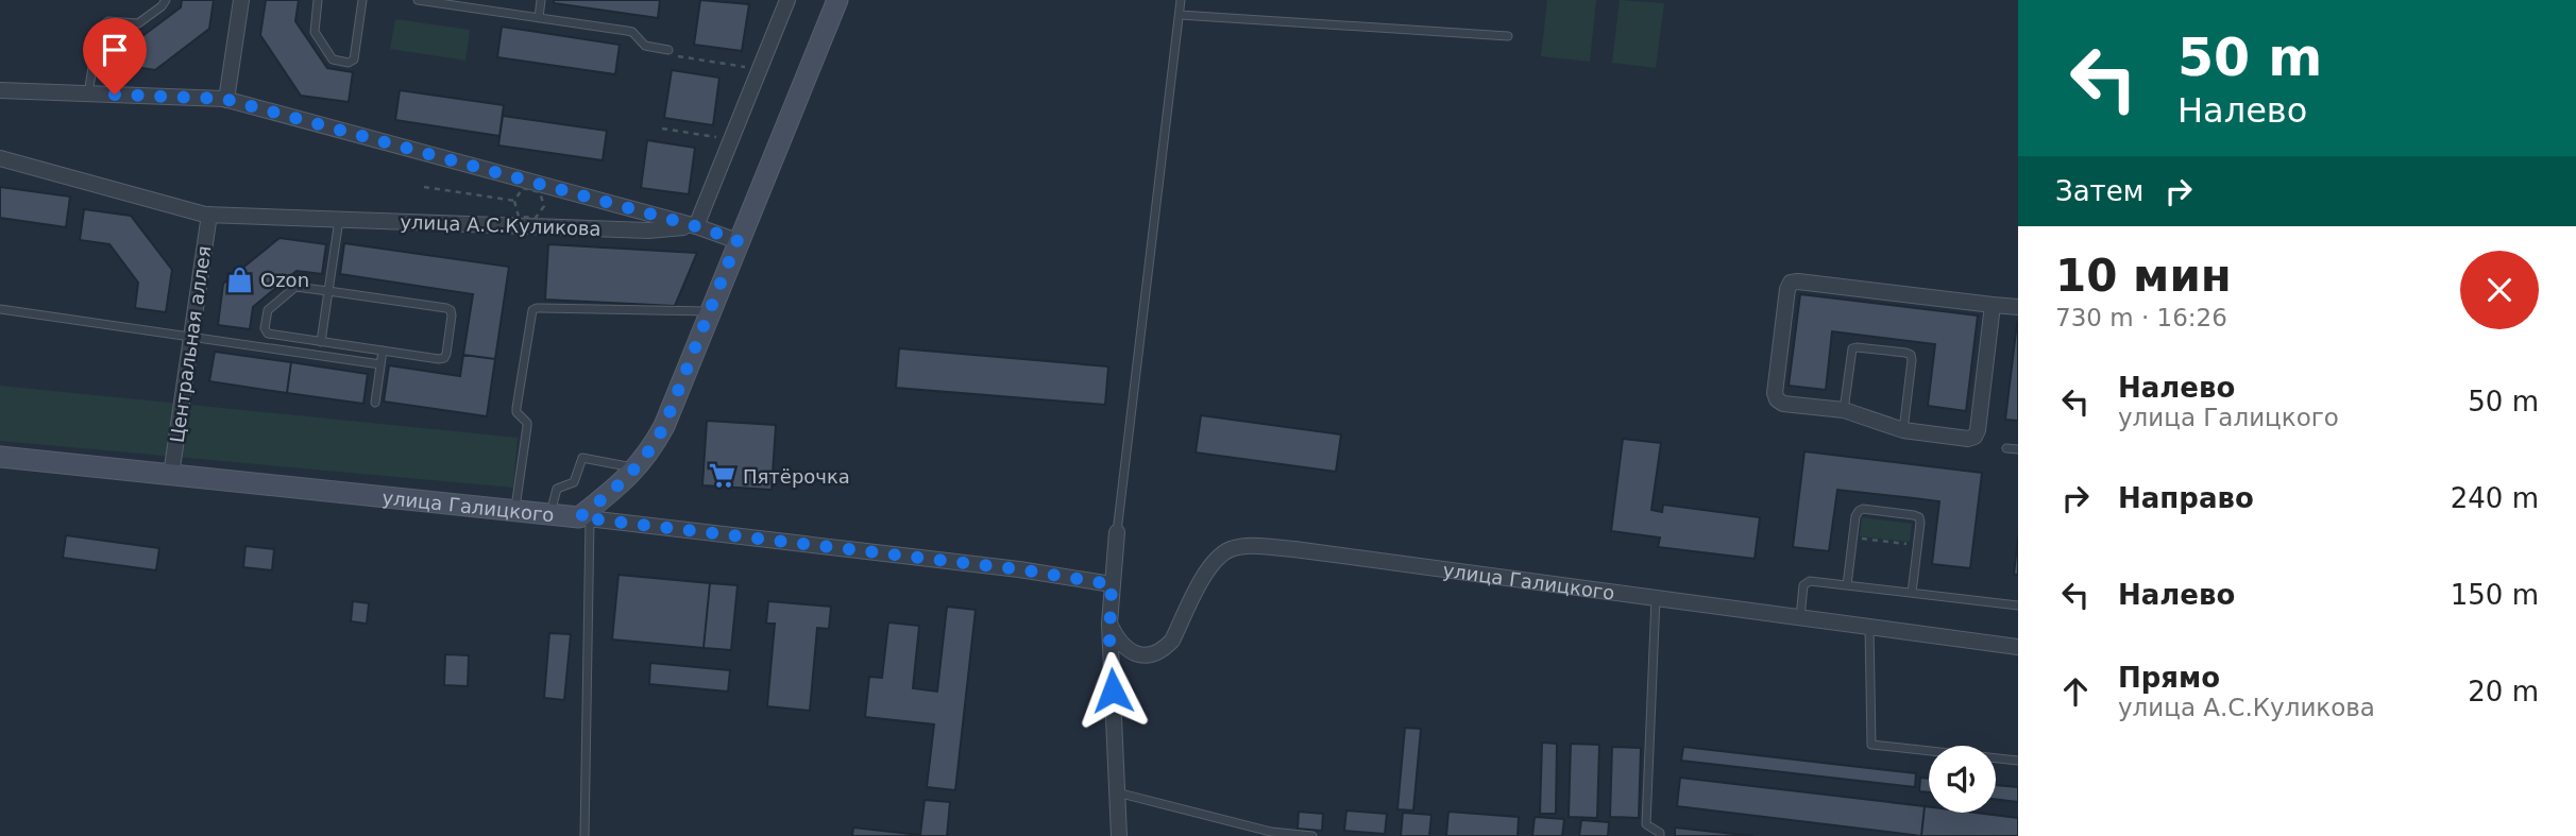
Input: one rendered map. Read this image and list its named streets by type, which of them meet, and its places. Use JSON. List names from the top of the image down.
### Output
{
  "streets": {
    "street": ["улица А.С.Куликова", "Центральная аллея", "улица Галицкого"]
  },
  "crossings": [
    ["улица А.С.Куликова", "Центральная аллея"],
    ["Центральная аллея", "улица Галицкого"]
  ],
  "places": {
    "shop": ["Ozon"],
    "supermarket": ["Пятёрочка"]
  },
  "page": {
    "turn": ["50 m", "Налево"],
    "then": "Затем",
    "heading": ["10 мин", "730 m · 16:26"],
    "list": [
      {
        "name": "Налево",
        "note": "улица Галицкого",
        "value": "50 m"
      },
      {
        "name": "Направо",
        "value": "240 m"
      },
      {
        "name": "Налево",
        "value": "150 m"
      },
      {
        "name": "Прямо",
        "note": "улица А.С.Куликова",
        "value": "20 m"
      }
    ]
  }
}
